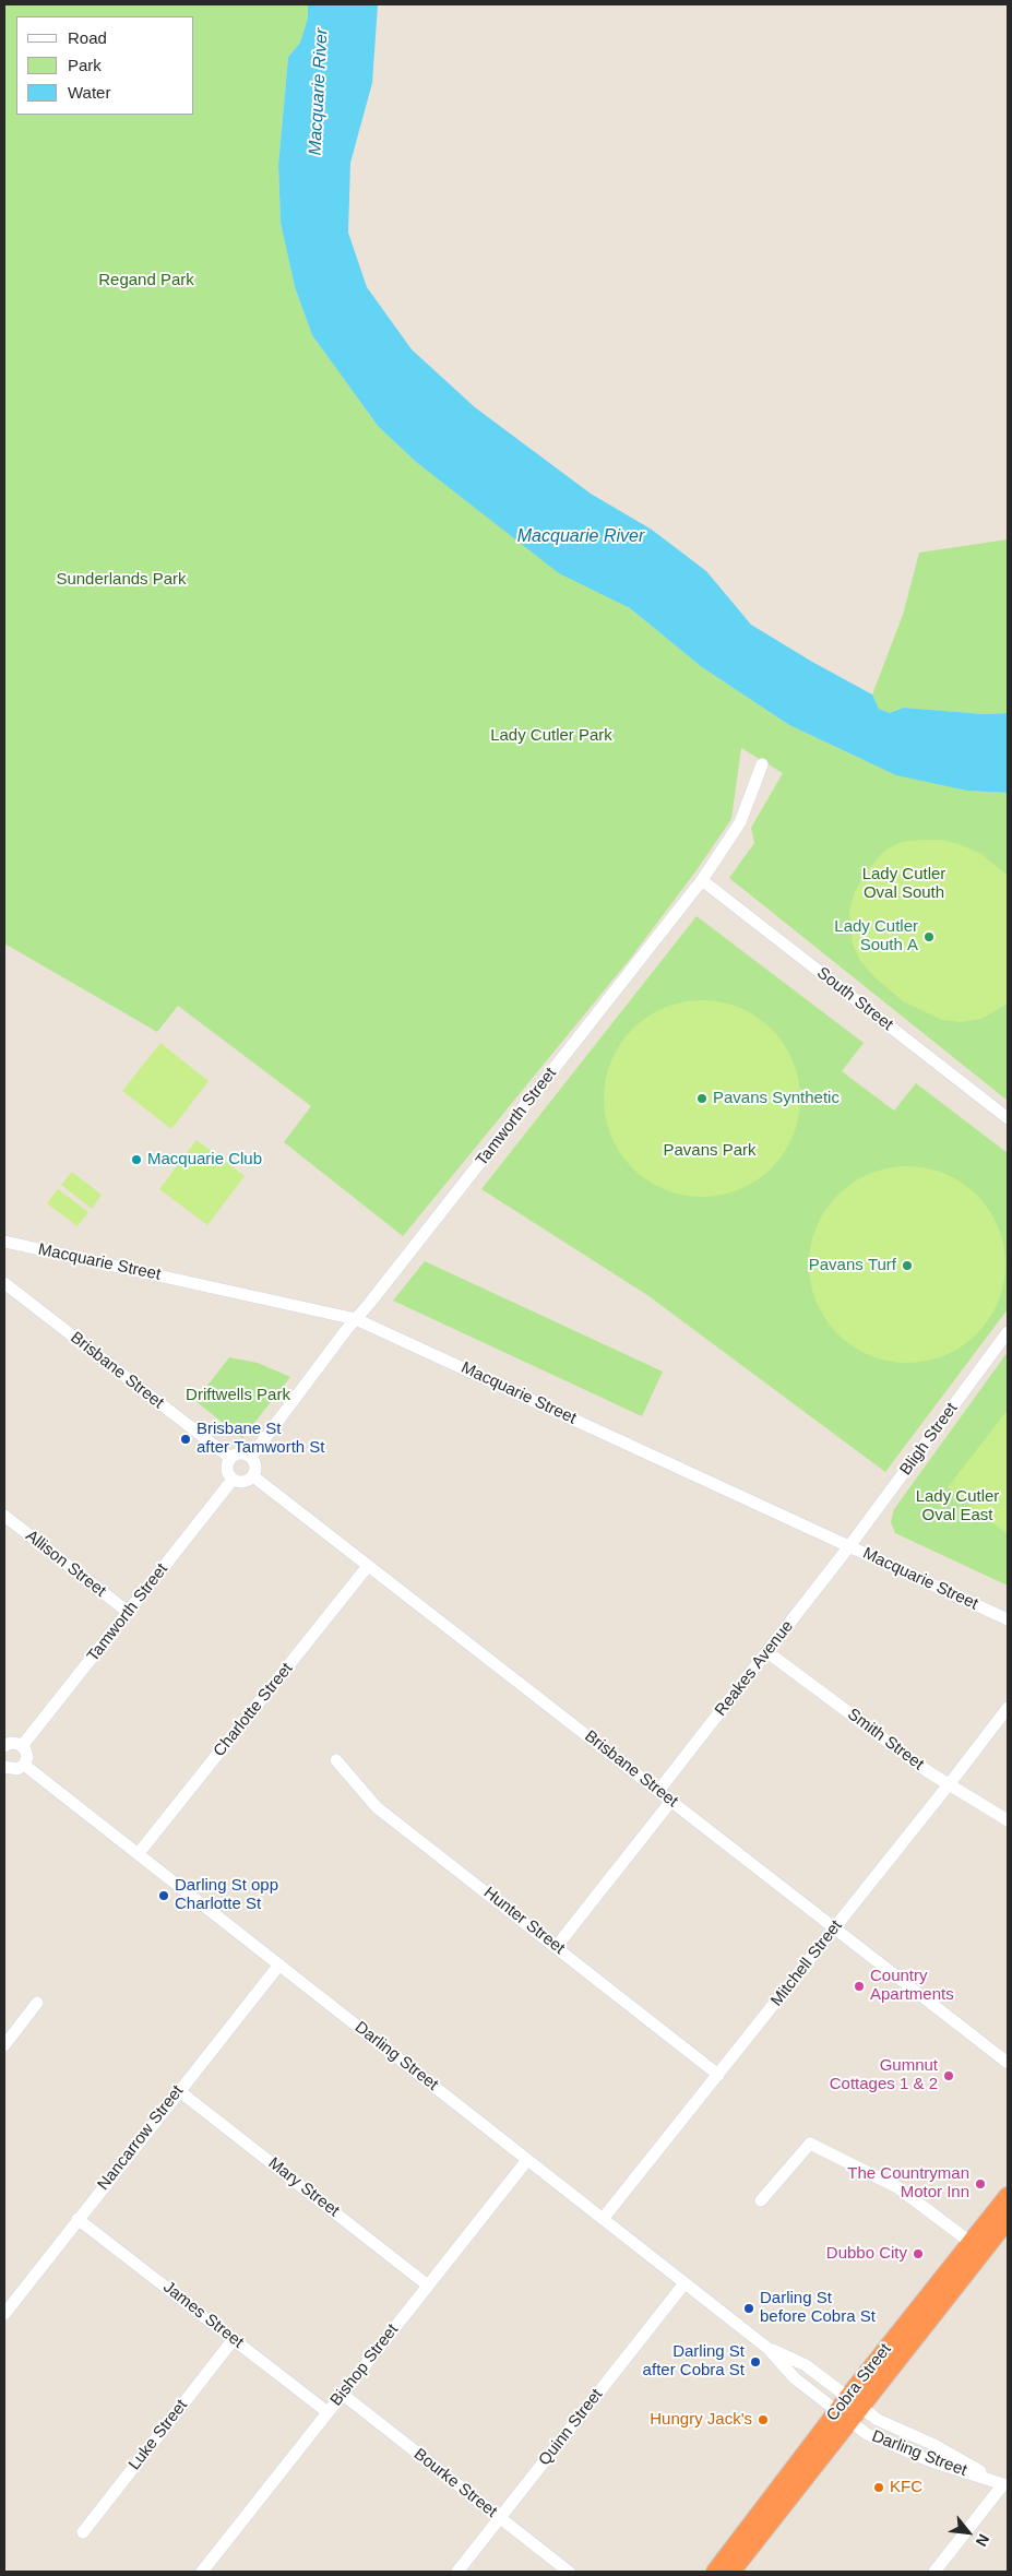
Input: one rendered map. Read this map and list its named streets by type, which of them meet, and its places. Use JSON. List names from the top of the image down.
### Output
{
  "streets": {
    "highway": ["Cobra Street"],
    "street": [
      "South Street",
      "Tamworth Street",
      "Macquarie Street",
      "Brisbane Street",
      "Bligh Street",
      "Allison Street",
      "Reakes Avenue",
      "Charlotte Street",
      "Smith Street",
      "Hunter Street",
      "Mitchell Street",
      "Darling Street",
      "Nancarrow Street",
      "Mary Street",
      "James Street",
      "Bishop Street",
      "Quinn Street",
      "Luke Street",
      "Bourke Street"
    ]
  },
  "crossings": [
    ["South Street", "Tamworth Street"],
    ["Tamworth Street", "Macquarie Street"],
    ["Tamworth Street", "Brisbane Street"],
    ["Tamworth Street", "Allison Street"],
    ["Macquarie Street", "Bligh Street"],
    ["Macquarie Street", "Reakes Avenue"],
    ["Brisbane Street", "Reakes Avenue"],
    ["Brisbane Street", "Charlotte Street"],
    ["Brisbane Street", "Mitchell Street"],
    ["Bligh Street", "Reakes Avenue"],
    ["Reakes Avenue", "Smith Street"],
    ["Charlotte Street", "Darling Street"],
    ["Smith Street", "Mitchell Street"],
    ["Hunter Street", "Mitchell Street"],
    ["Mitchell Street", "Darling Street"],
    ["Darling Street", "Nancarrow Street"],
    ["Darling Street", "Bishop Street"],
    ["Darling Street", "Cobra Street"],
    ["Darling Street", "Quinn Street"],
    ["Nancarrow Street", "Mary Street"],
    ["Nancarrow Street", "James Street"],
    ["Mary Street", "Bishop Street"],
    ["James Street", "Bishop Street"],
    ["James Street", "Luke Street"],
    ["Bishop Street", "Bourke Street"],
    ["Quinn Street", "Bourke Street"]
  ],
  "water": ["Macquarie River"],
  "parks": [
    "Regand Park",
    "Sunderlands Park",
    "Lady Cutler Park",
    "Lady Cutler Oval South",
    "Pavans Park",
    "Driftwells Park",
    "Lady Cutler Oval East"
  ],
  "places": [
    "Lady Cutler South A",
    "Pavans Synthetic",
    "Macquarie Club",
    "Pavans Turf",
    "Brisbane St after Tamworth St",
    "Darling St opp Charlotte St",
    "Country Apartments",
    "Gumnut Cottages 1 & 2",
    "The Countryman Motor Inn",
    "Dubbo City",
    "Darling St before Cobra St",
    "Darling St after Cobra St",
    "Hungry Jack's",
    "KFC"
  ],
  "legend": ["Road", "Park", "Water"],
  "north": "bottom right"
}
